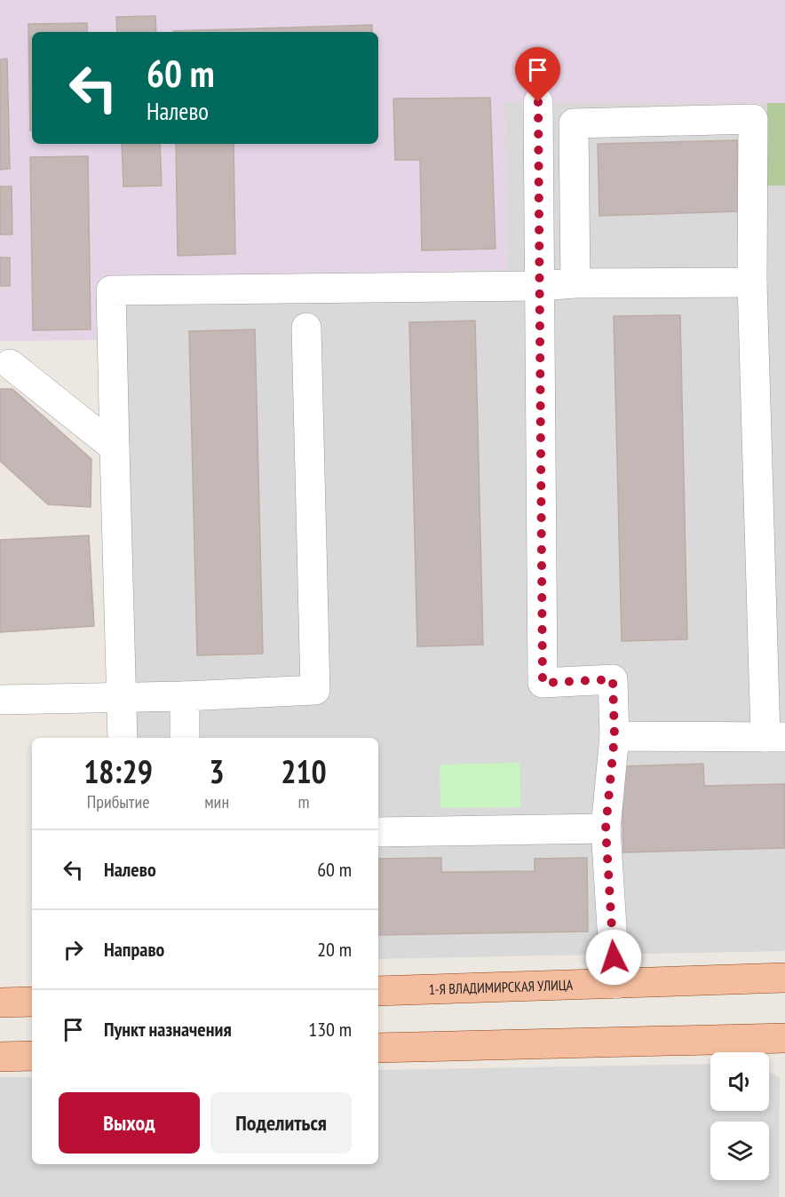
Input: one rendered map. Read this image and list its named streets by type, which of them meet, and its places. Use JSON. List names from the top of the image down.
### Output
{
  "streets": {
    "main road": ["1-Я ВЛАДИМИРСКАЯ УЛИЦА"]
  },
  "page": {
    "turn": ["60 m", "Налево"],
    "eta": [
      "18:29",
      "Прибытие",
      "3",
      "мин",
      "210",
      "m"
    ],
    "list": [
      {
        "name": "Налево",
        "value": "60 m"
      },
      {
        "name": "Направо",
        "value": "20 m"
      },
      {
        "name": "Пункт назначения",
        "value": "130 m"
      }
    ],
    "buttons": ["Выход", "Поделиться"]
  }
}
